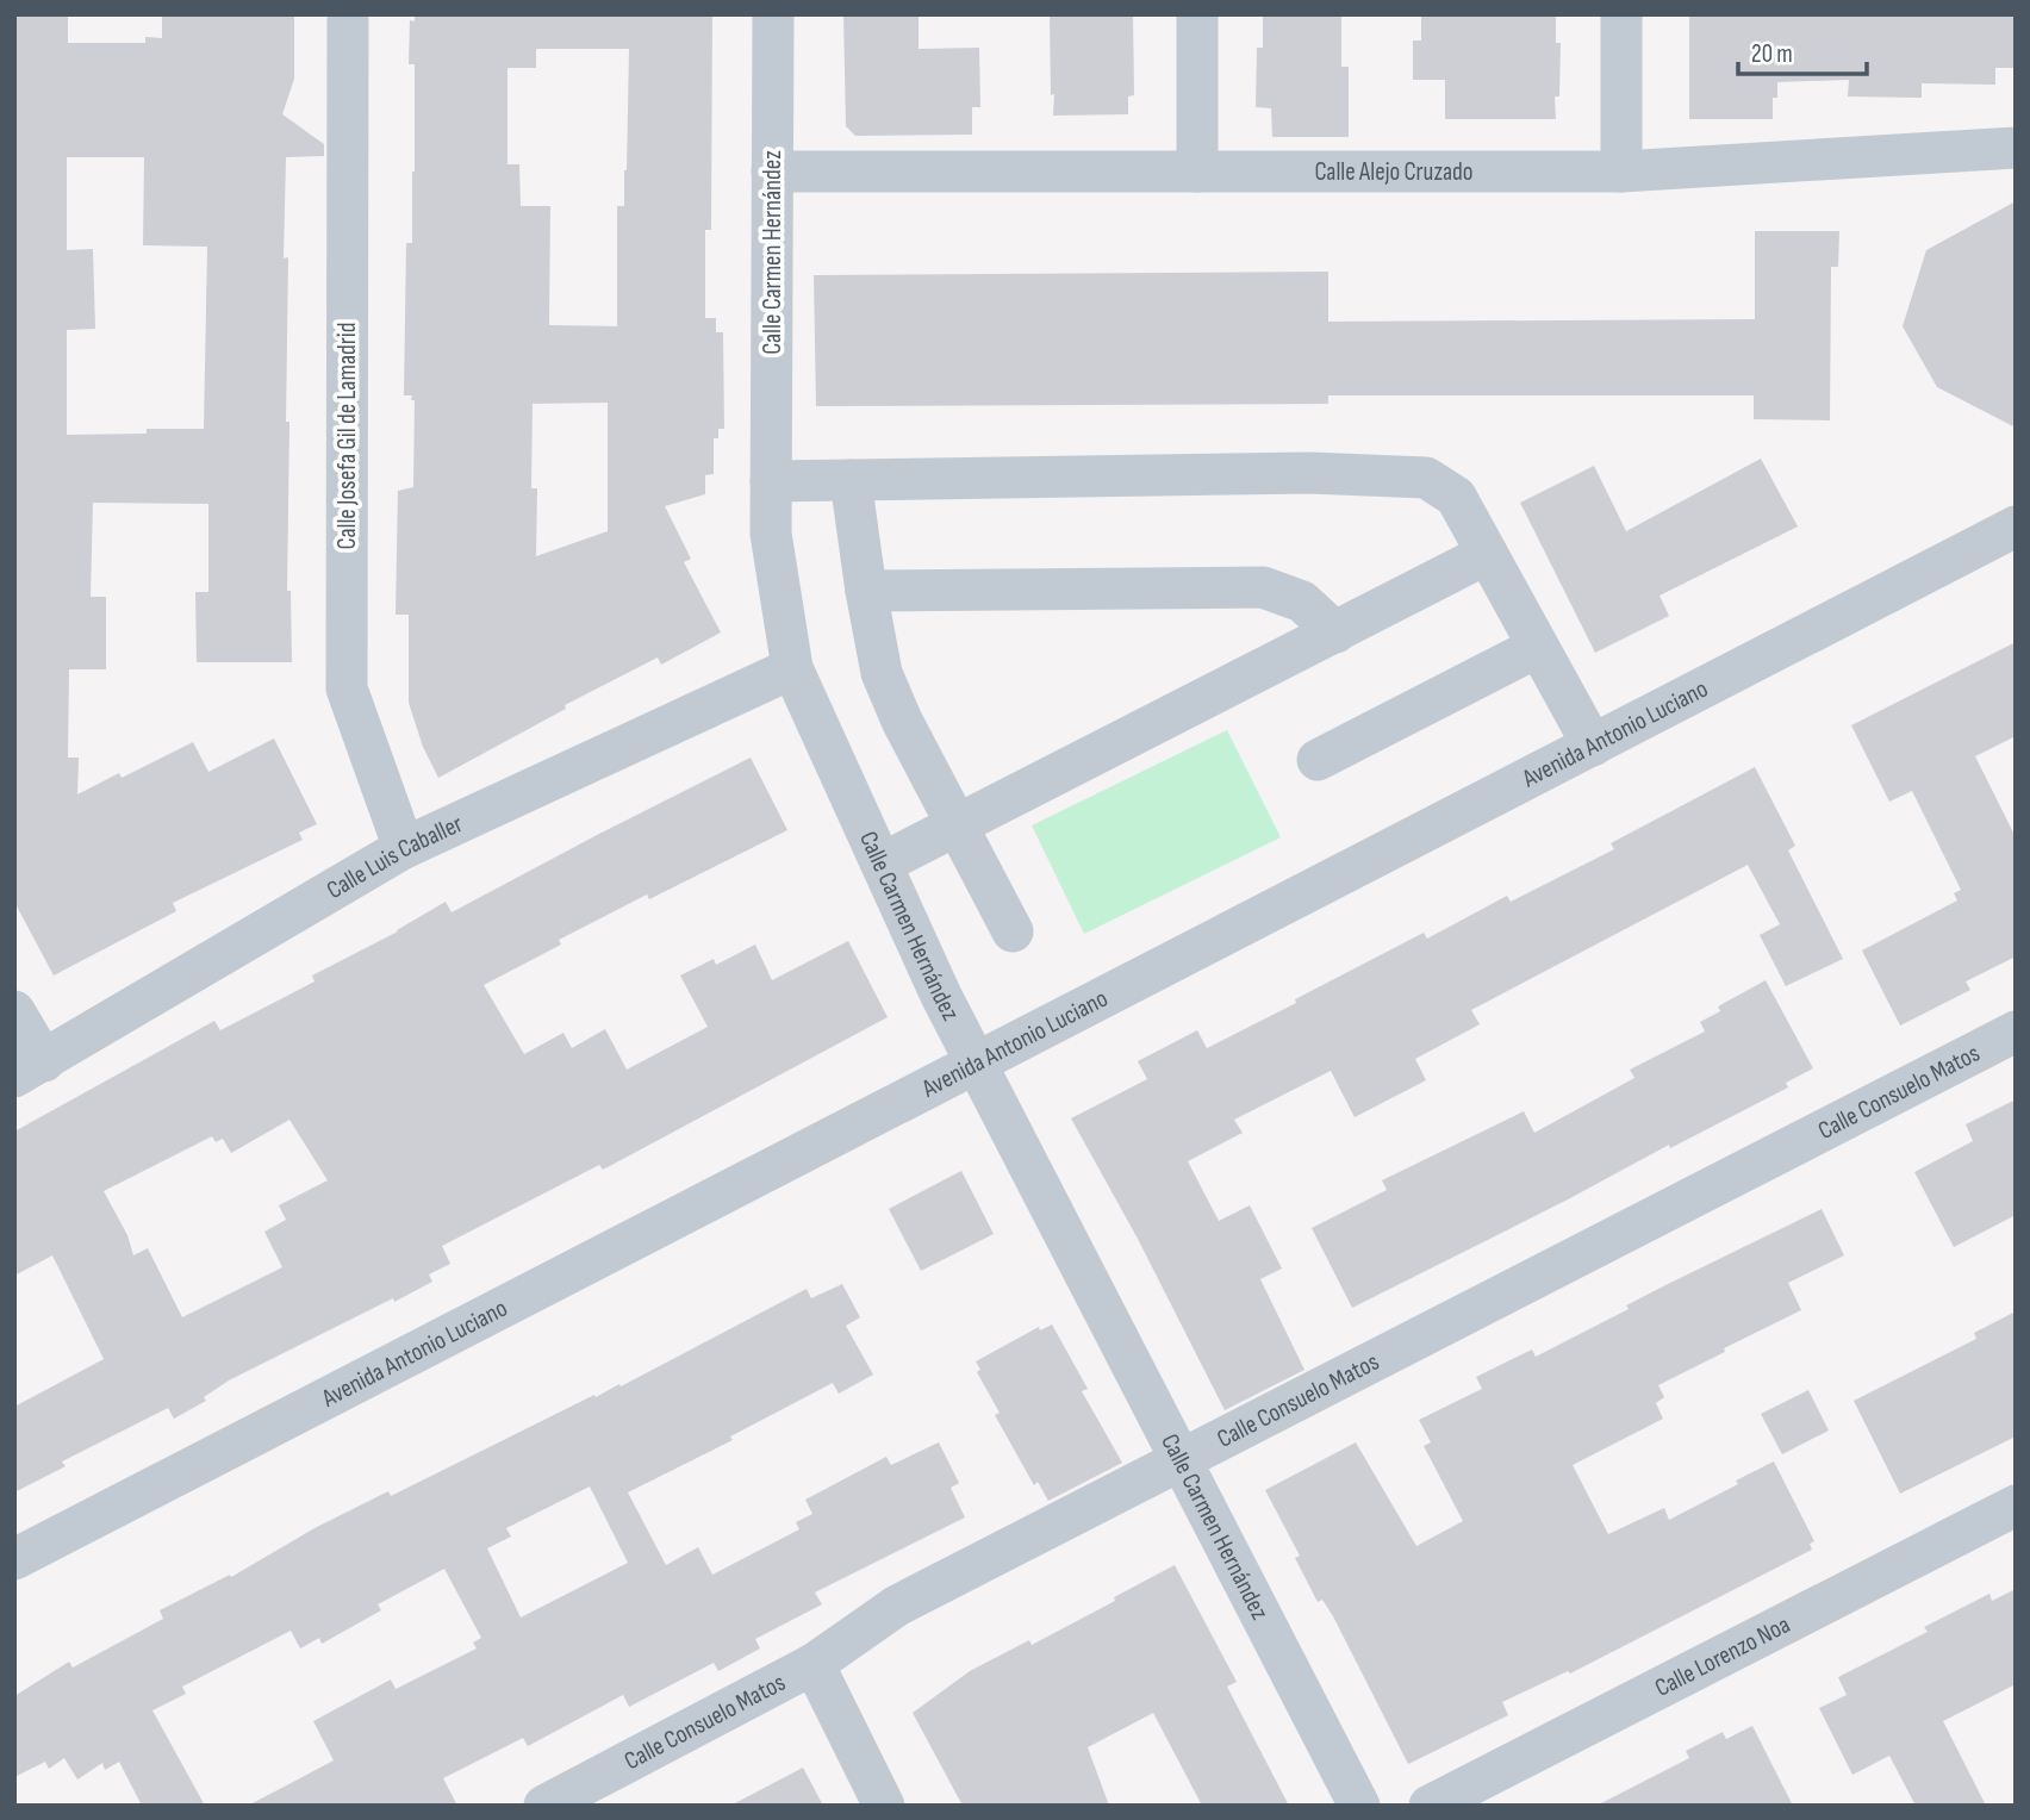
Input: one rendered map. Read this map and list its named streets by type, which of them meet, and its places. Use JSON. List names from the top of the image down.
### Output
{
  "streets": {
    "street": [
      "Calle Alejo Cruzado",
      "Calle Carmen Hernández",
      "Calle Josefa Gil de Lamadrid",
      "Avenida Antonio Luciano",
      "Calle Luis Caballer",
      "Calle Consuelo Matos",
      "Calle Lorenzo Noa"
    ]
  },
  "crossings": [
    ["Calle Alejo Cruzado", "Calle Carmen Hernández"],
    ["Calle Carmen Hernández", "Avenida Antonio Luciano"],
    ["Calle Carmen Hernández", "Calle Luis Caballer"],
    ["Calle Carmen Hernández", "Calle Consuelo Matos"],
    ["Calle Josefa Gil de Lamadrid", "Calle Luis Caballer"]
  ],
  "scale_bar": "20 m"
}
